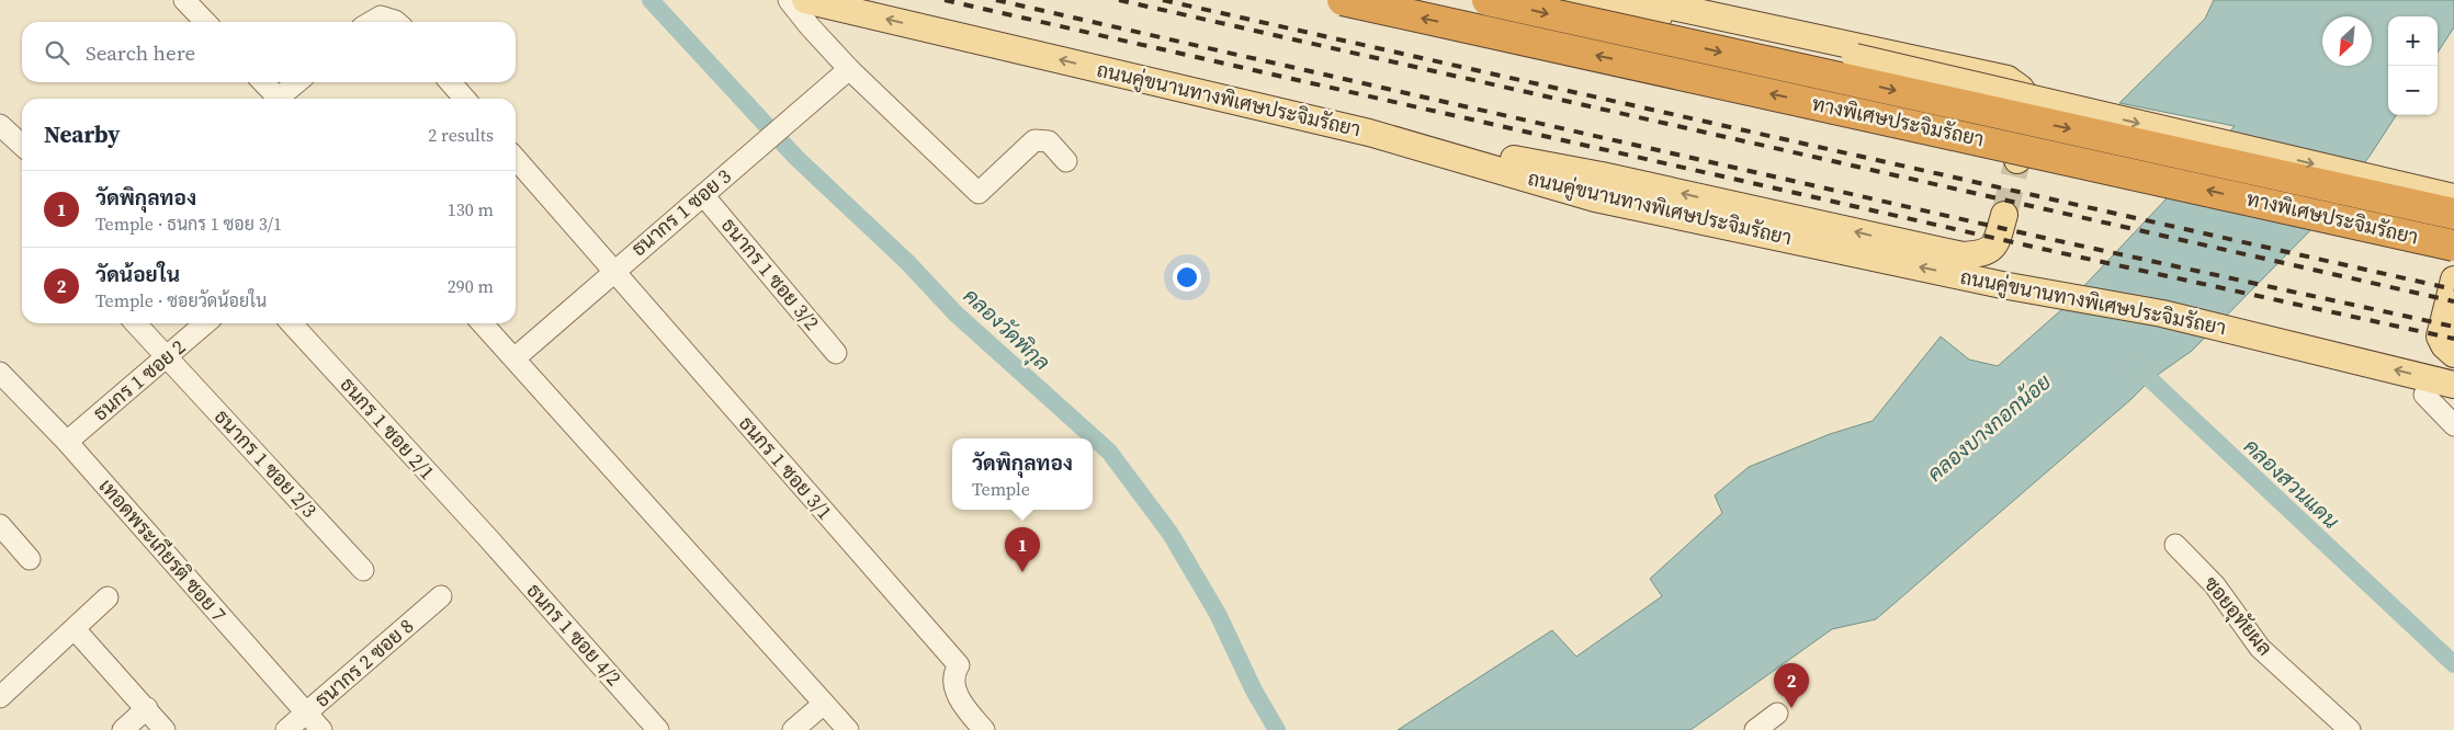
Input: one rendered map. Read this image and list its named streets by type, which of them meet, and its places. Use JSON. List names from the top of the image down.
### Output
{
  "streets": {
    "highway": ["ทางพิเศษประจิมรัถยา"],
    "main road": ["ถนนคู่ขนานทางพิเศษประจิมรัถยา"],
    "street": [
      "ธนากร 1 ซอย 3",
      "ธนากร 1 ซอย 3/2",
      "ธนกร 1 ซอย 2",
      "ธนกร 1 ซอย 2/1",
      "ธนากร 1 ซอย 2/3",
      "ธนกร 1 ซอย 3/1",
      "เทอดพระเกียรติ ซอย 7",
      "ซอยอุทัยผล",
      "ธนกร 1 ซอย 4/2",
      "ธนากร 2 ซอย 8"
    ]
  },
  "crossings": [
    ["ธนากร 1 ซอย 3", "ธนากร 1 ซอย 3/2"],
    ["ธนากร 1 ซอย 3", "ธนกร 1 ซอย 3/1"],
    ["ธนกร 1 ซอย 2", "ธนากร 1 ซอย 2/3"],
    ["ธนกร 1 ซอย 2", "เทอดพระเกียรติ ซอย 7"],
    ["ธนกร 1 ซอย 2/1", "ธนกร 1 ซอย 4/2"],
    ["เทอดพระเกียรติ ซอย 7", "ธนากร 2 ซอย 8"]
  ],
  "water": ["คลองวัดพิกุล", "คลองบางกอกน้อย", "คลองสวนแดน"],
  "north": "bottom left",
  "page": {
    "map_buttons": ["+", "−"],
    "search": "Search here",
    "heading": ["Nearby", "2 results"],
    "list": [
      {
        "mark": "1",
        "name": "วัดพิกุลทอง",
        "note": "Temple · ธนกร 1 ซอย 3/1",
        "value": "130 m"
      },
      {
        "mark": "2",
        "name": "วัดน้อยใน",
        "note": "Temple · ซอยวัดน้อยใน",
        "value": "290 m"
      }
    ],
    "popup": ["วัดพิกุลทอง", "Temple"],
    "pins": ["1", "2"]
  }
}
